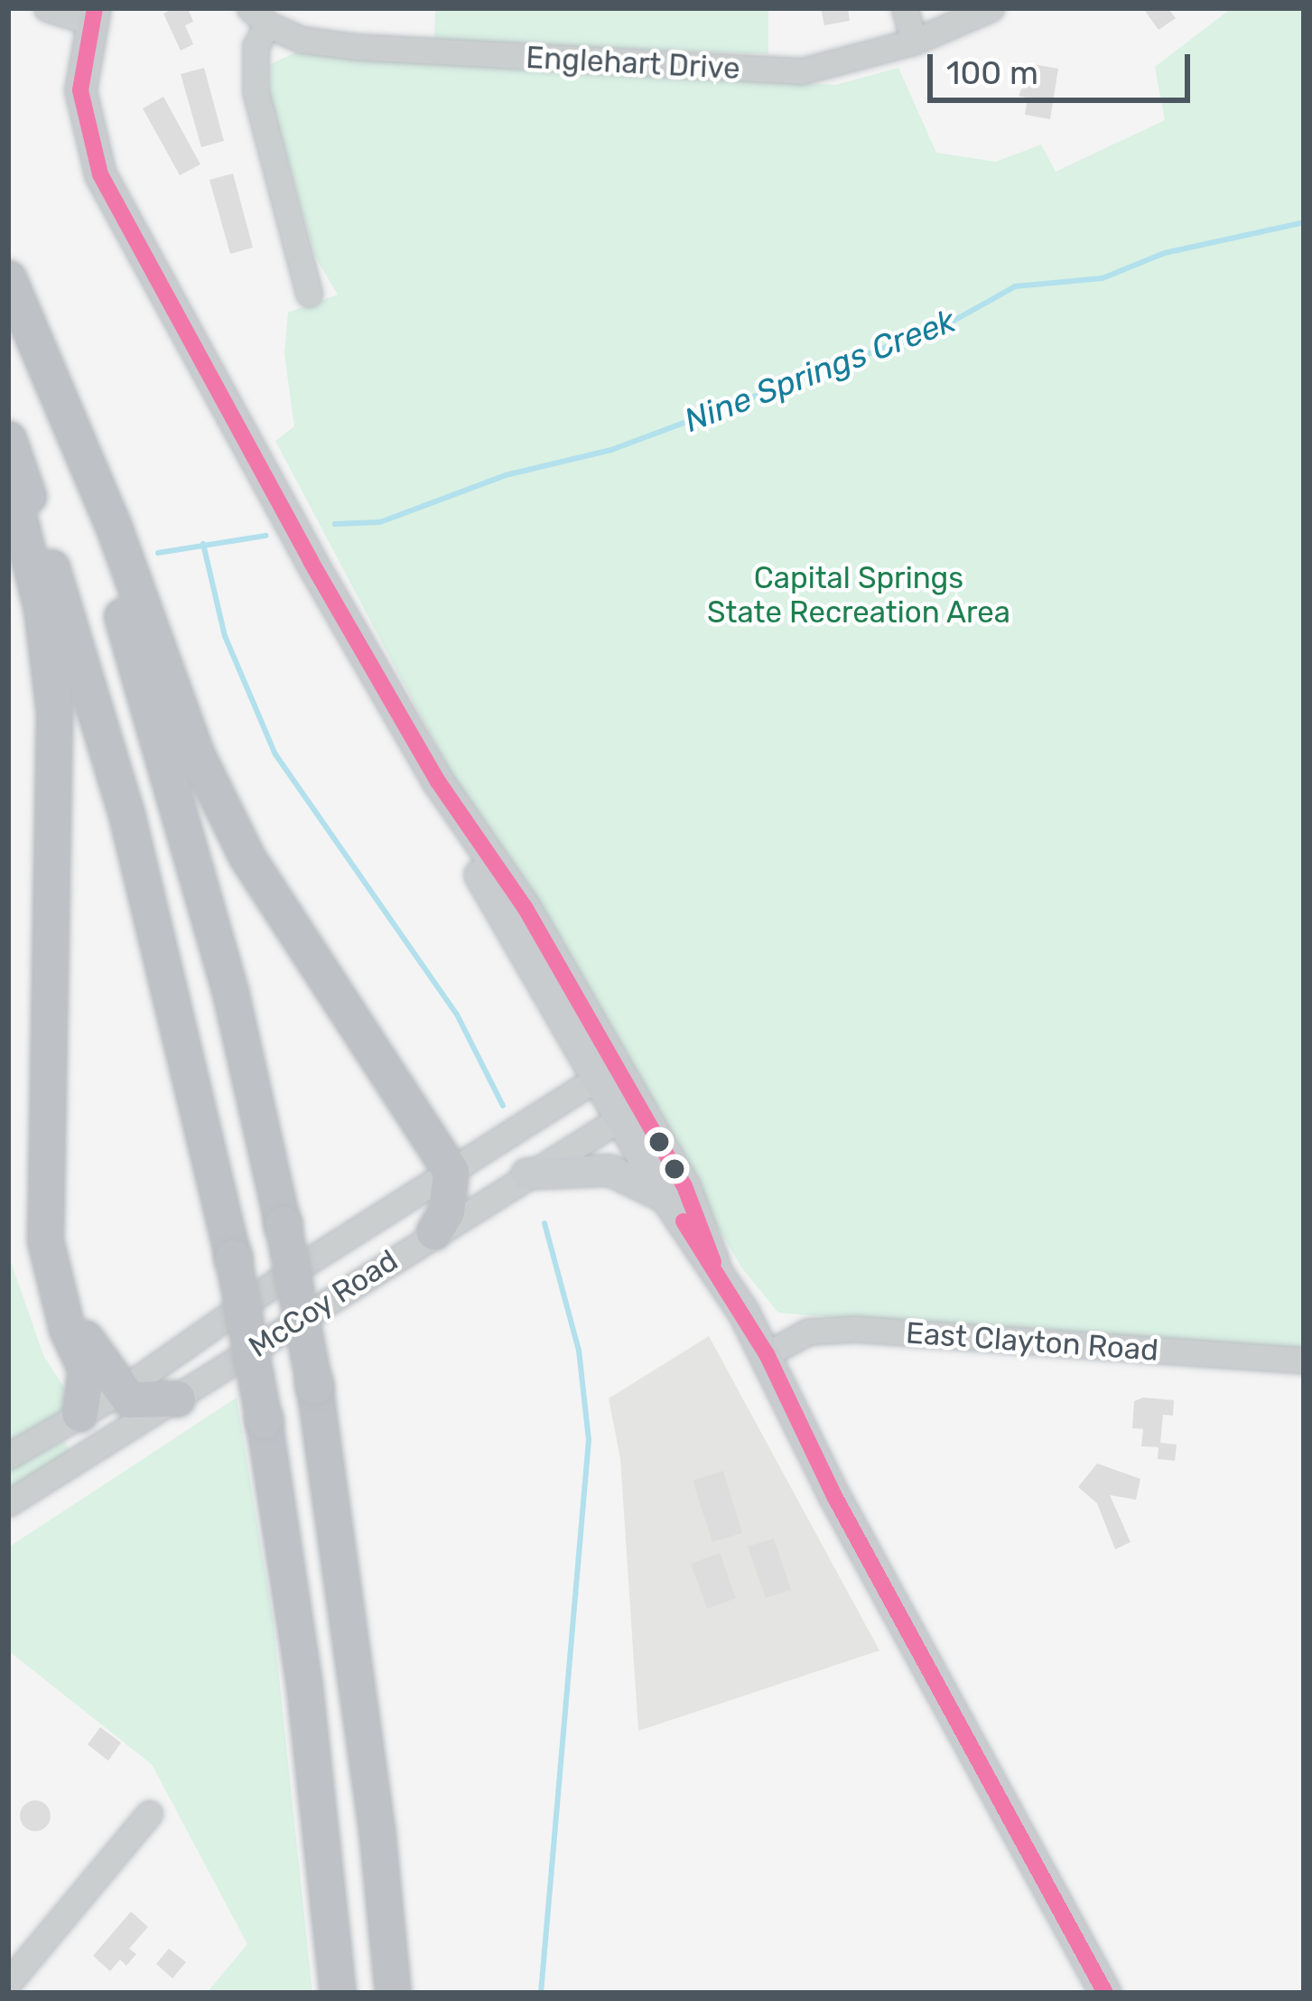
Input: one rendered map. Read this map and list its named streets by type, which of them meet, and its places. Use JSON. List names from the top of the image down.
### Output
{
  "streets": {
    "street": ["Englehart Drive", "McCoy Road", "East Clayton Road"]
  },
  "water": ["Nine Springs Creek"],
  "parks": ["Capital Springs State Recreation Area"],
  "scale_bar": "100 m"
}
